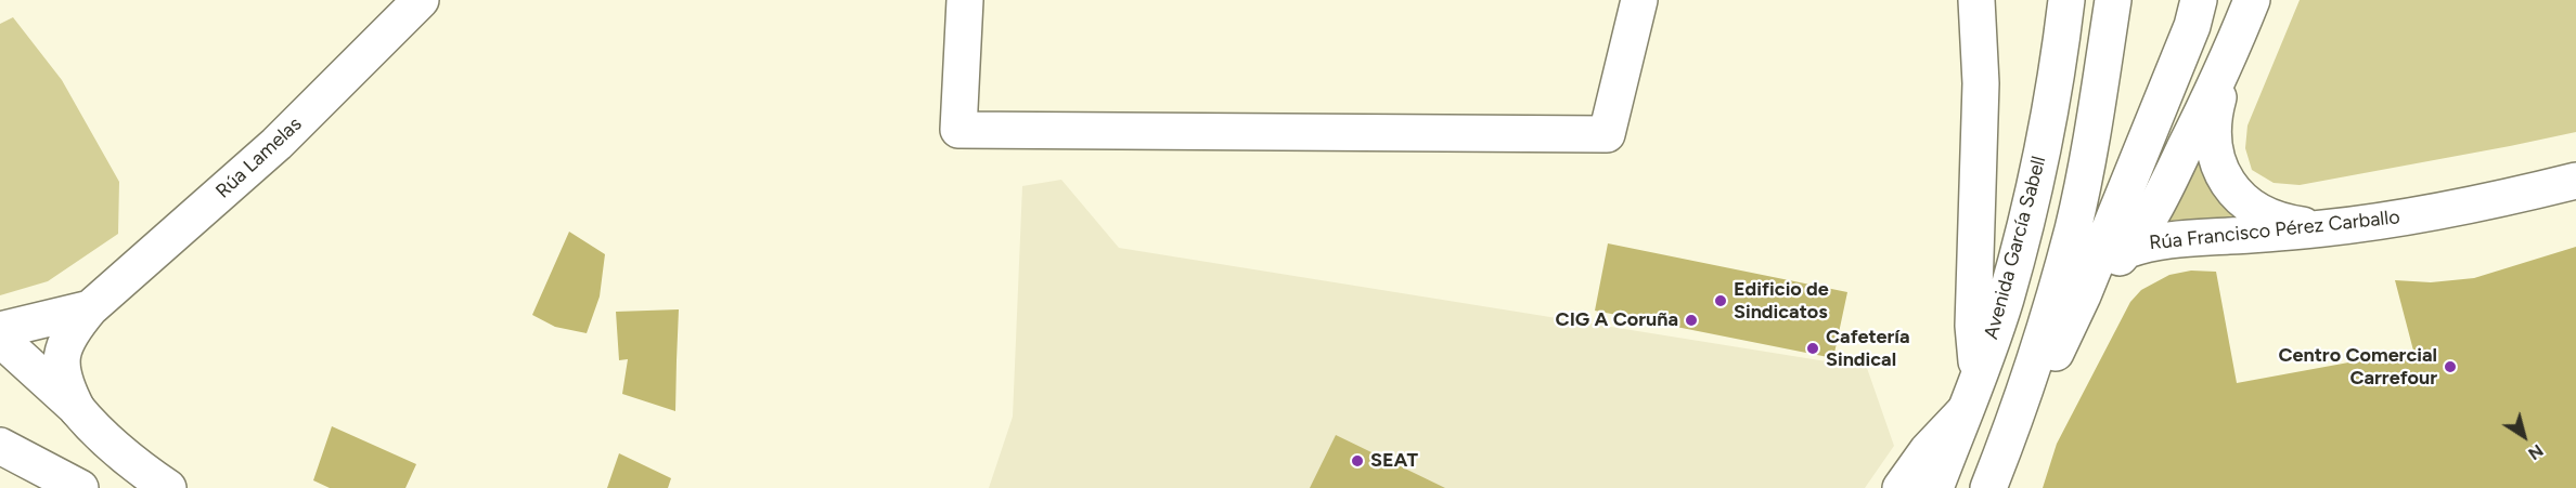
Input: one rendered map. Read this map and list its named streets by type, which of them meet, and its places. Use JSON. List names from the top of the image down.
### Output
{
  "streets": {
    "main road": ["Rúa Lamelas", "Rúa Francisco Pérez Carballo", "Avenida García Sabell"]
  },
  "places": [
    "Edificio de Sindicatos",
    "CIG A Coruña",
    "Cafetería Sindical",
    "Centro Comercial Carrefour",
    "SEAT"
  ],
  "north": "bottom right"
}
